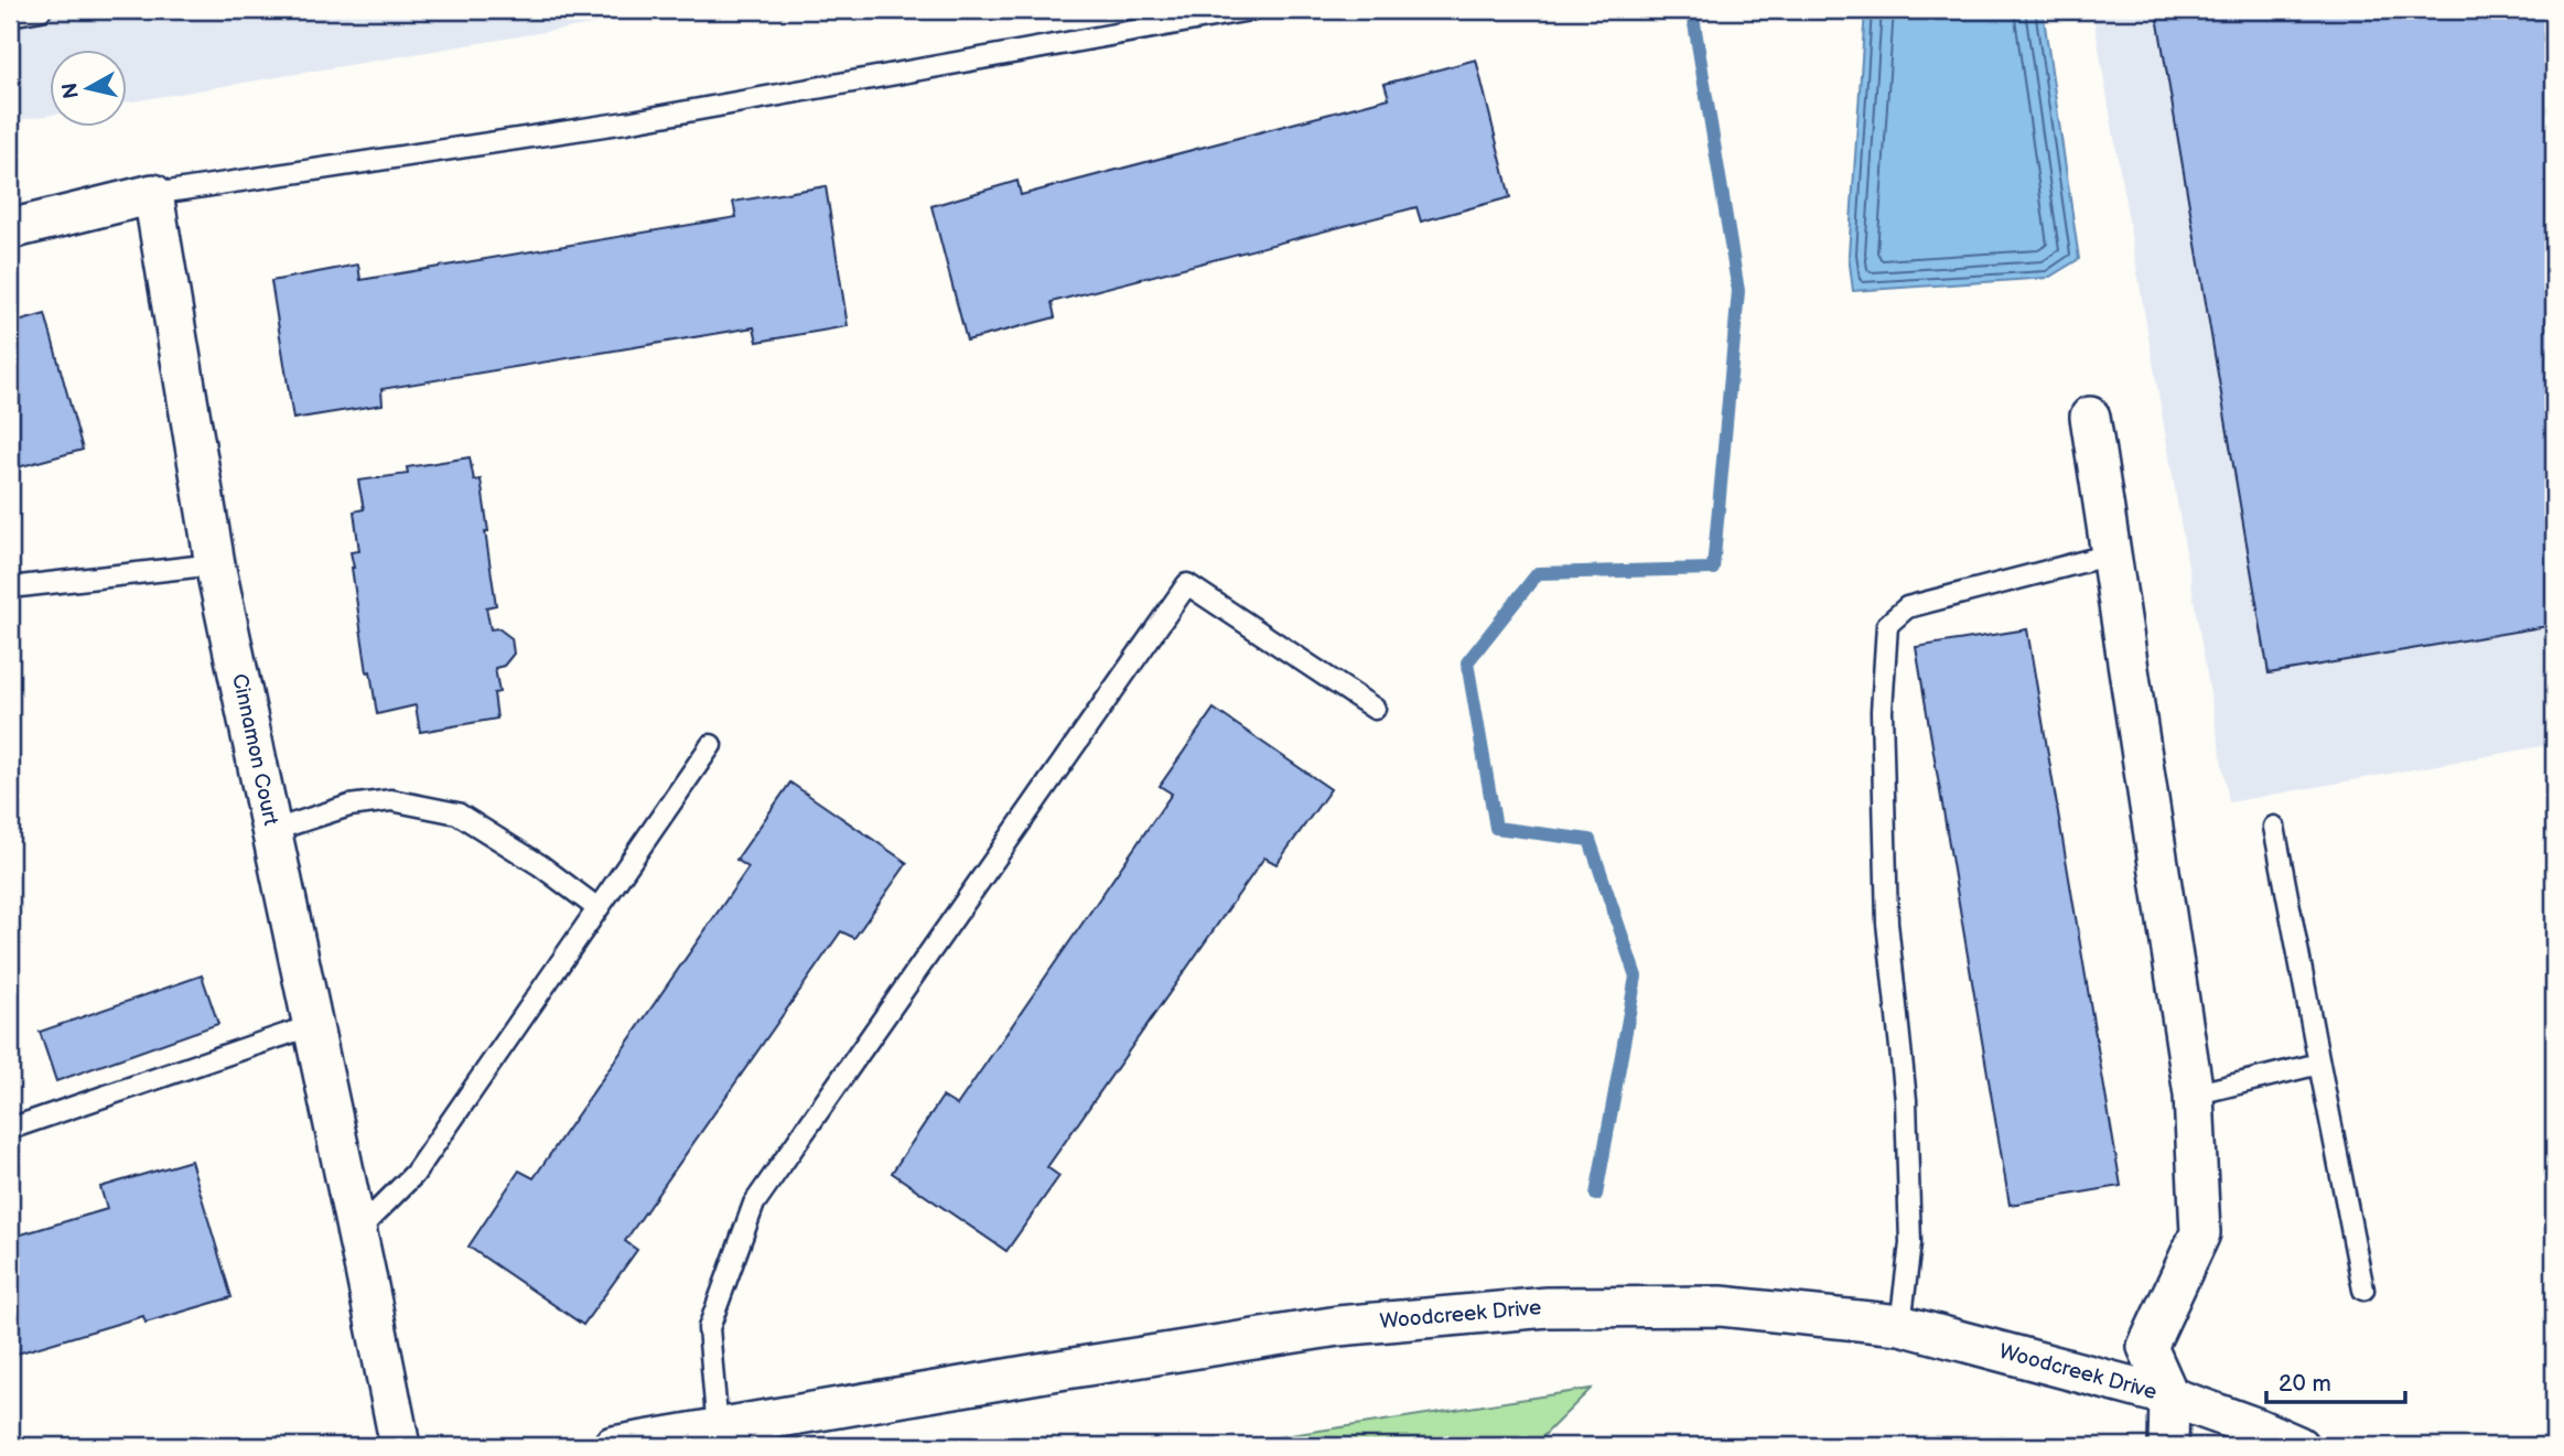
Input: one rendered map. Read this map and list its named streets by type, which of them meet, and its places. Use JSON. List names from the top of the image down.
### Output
{
  "streets": {
    "street": ["Cinnamon Court", "Woodcreek Drive"]
  },
  "scale_bar": "20 m",
  "north": "left"
}
